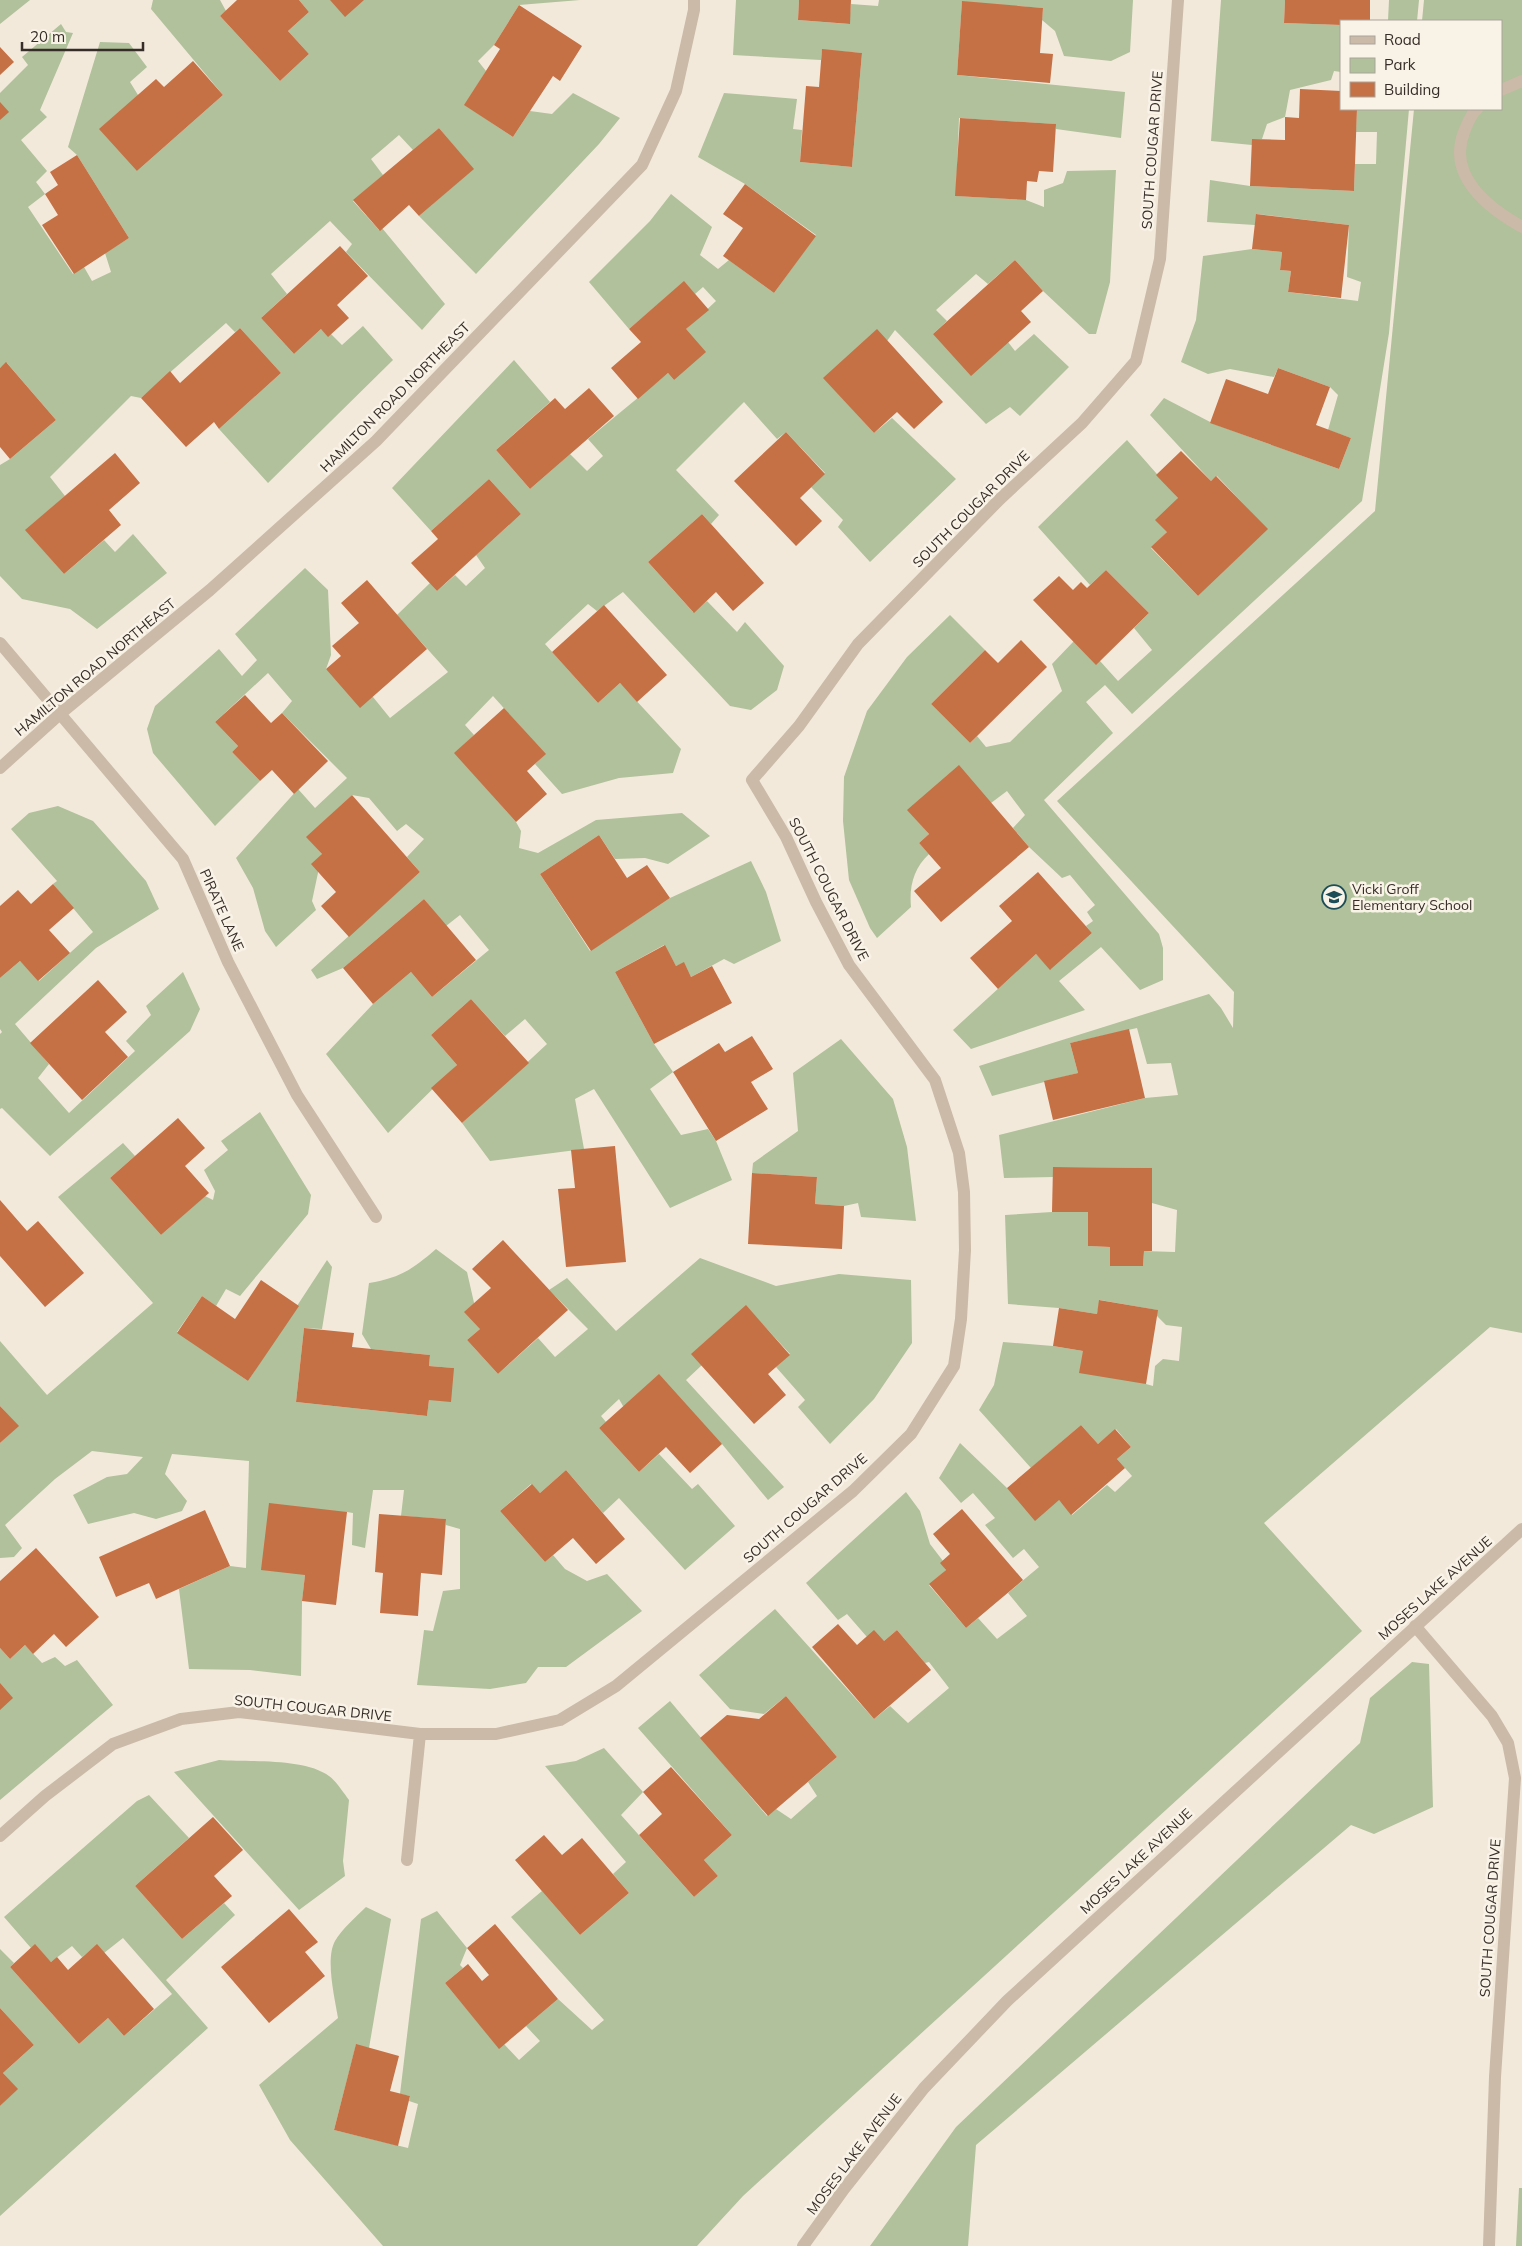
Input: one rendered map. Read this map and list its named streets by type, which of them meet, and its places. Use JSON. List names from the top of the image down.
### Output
{
  "streets": {
    "street": [
      "SOUTH COUGAR DRIVE",
      "HAMILTON ROAD NORTHEAST",
      "PIRATE LANE",
      "MOSES LAKE AVENUE"
    ]
  },
  "crossings": [
    ["SOUTH COUGAR DRIVE", "MOSES LAKE AVENUE"],
    ["HAMILTON ROAD NORTHEAST", "PIRATE LANE"]
  ],
  "places": {
    "school or university": ["Vicki Groff Elementary School"]
  },
  "legend": ["Road", "Park", "Building"],
  "scale_bar": "20 m"
}
